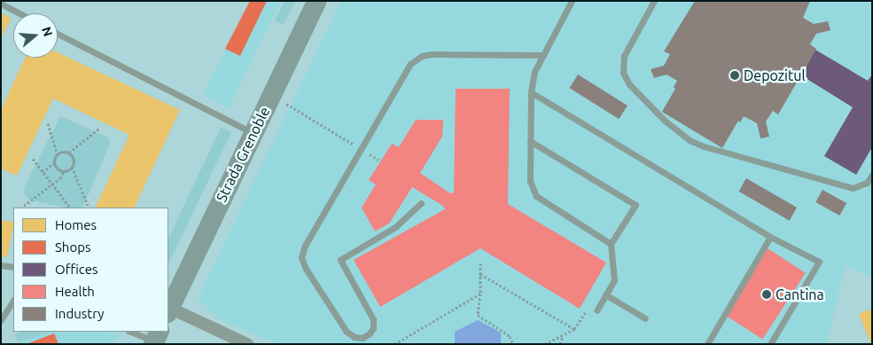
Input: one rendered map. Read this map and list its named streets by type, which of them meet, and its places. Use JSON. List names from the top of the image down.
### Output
{
  "streets": {
    "main road": ["Strada Grenoble"]
  },
  "places": ["Depozitul", "Cantina"],
  "legend": [
    "Homes",
    "Shops",
    "Offices",
    "Health",
    "Industry"
  ],
  "north": "right"
}
